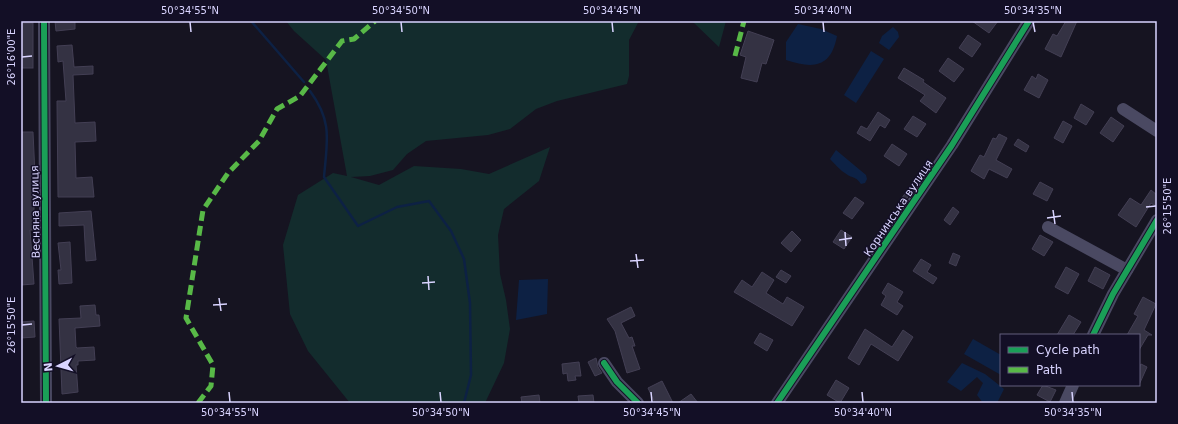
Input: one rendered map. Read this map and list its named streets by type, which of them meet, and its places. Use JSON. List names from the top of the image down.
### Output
{
  "streets": {
    "street": ["Корнинська вулиця", "Весняна вулиця"]
  },
  "legend": ["Cycle path", "Path"],
  "north": "left",
  "coordinates": [
    "50°34'55\"N",
    "50°34'50\"N",
    "50°34'45\"N",
    "50°34'40\"N",
    "50°34'35\"N",
    "26°16'00\"E",
    "26°15'50\"E"
  ]
}
